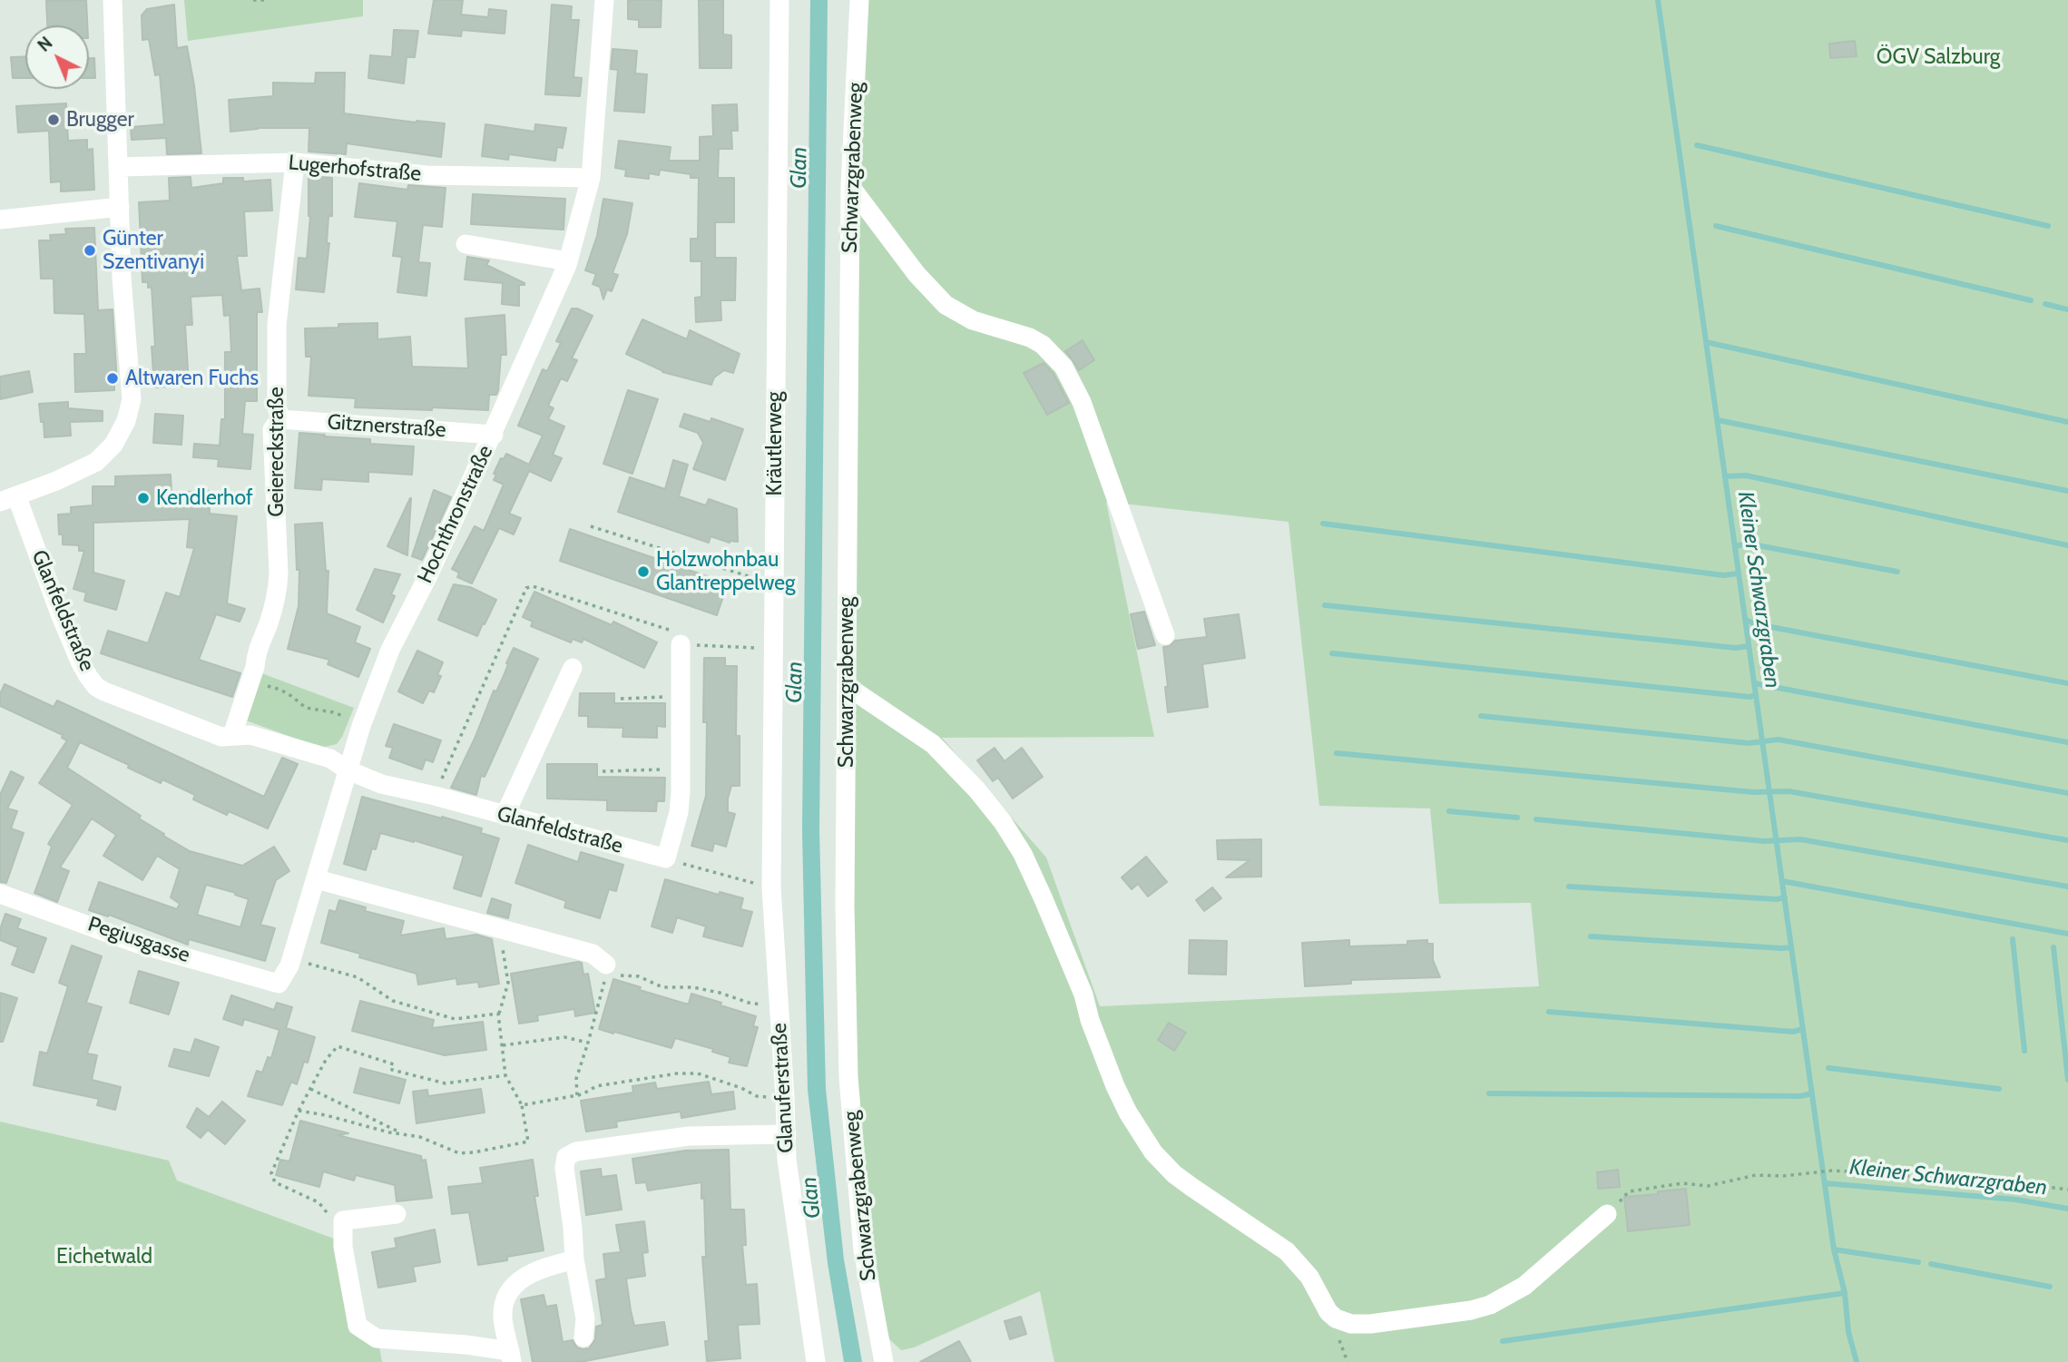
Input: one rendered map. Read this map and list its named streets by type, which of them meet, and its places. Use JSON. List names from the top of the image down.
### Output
{
  "streets": {
    "street": [
      "Schwarzgrabenweg",
      "Lugerhofstraße",
      "Gitznerstraße",
      "Kräutlerweg",
      "Geiereckstraße",
      "Hochthronstraße",
      "Glanfeldstraße",
      "Pegiusgasse",
      "Glanuferstraße"
    ]
  },
  "crossings": [
    ["Lugerhofstraße", "Geiereckstraße"],
    ["Lugerhofstraße", "Hochthronstraße"],
    ["Gitznerstraße", "Geiereckstraße"],
    ["Gitznerstraße", "Hochthronstraße"],
    ["Kräutlerweg", "Glanuferstraße"],
    ["Geiereckstraße", "Glanfeldstraße"],
    ["Hochthronstraße", "Glanfeldstraße"]
  ],
  "water": ["Glan", "Kleiner Schwarzgraben"],
  "parks": ["ÖGV Salzburg", "Eichetwald"],
  "places": [
    "Brugger",
    "Günter Szentivanyi",
    "Altwaren Fuchs",
    "Kendlerhof",
    "Holzwohnbau Glantreppelweg"
  ],
  "north": "top left"
}
